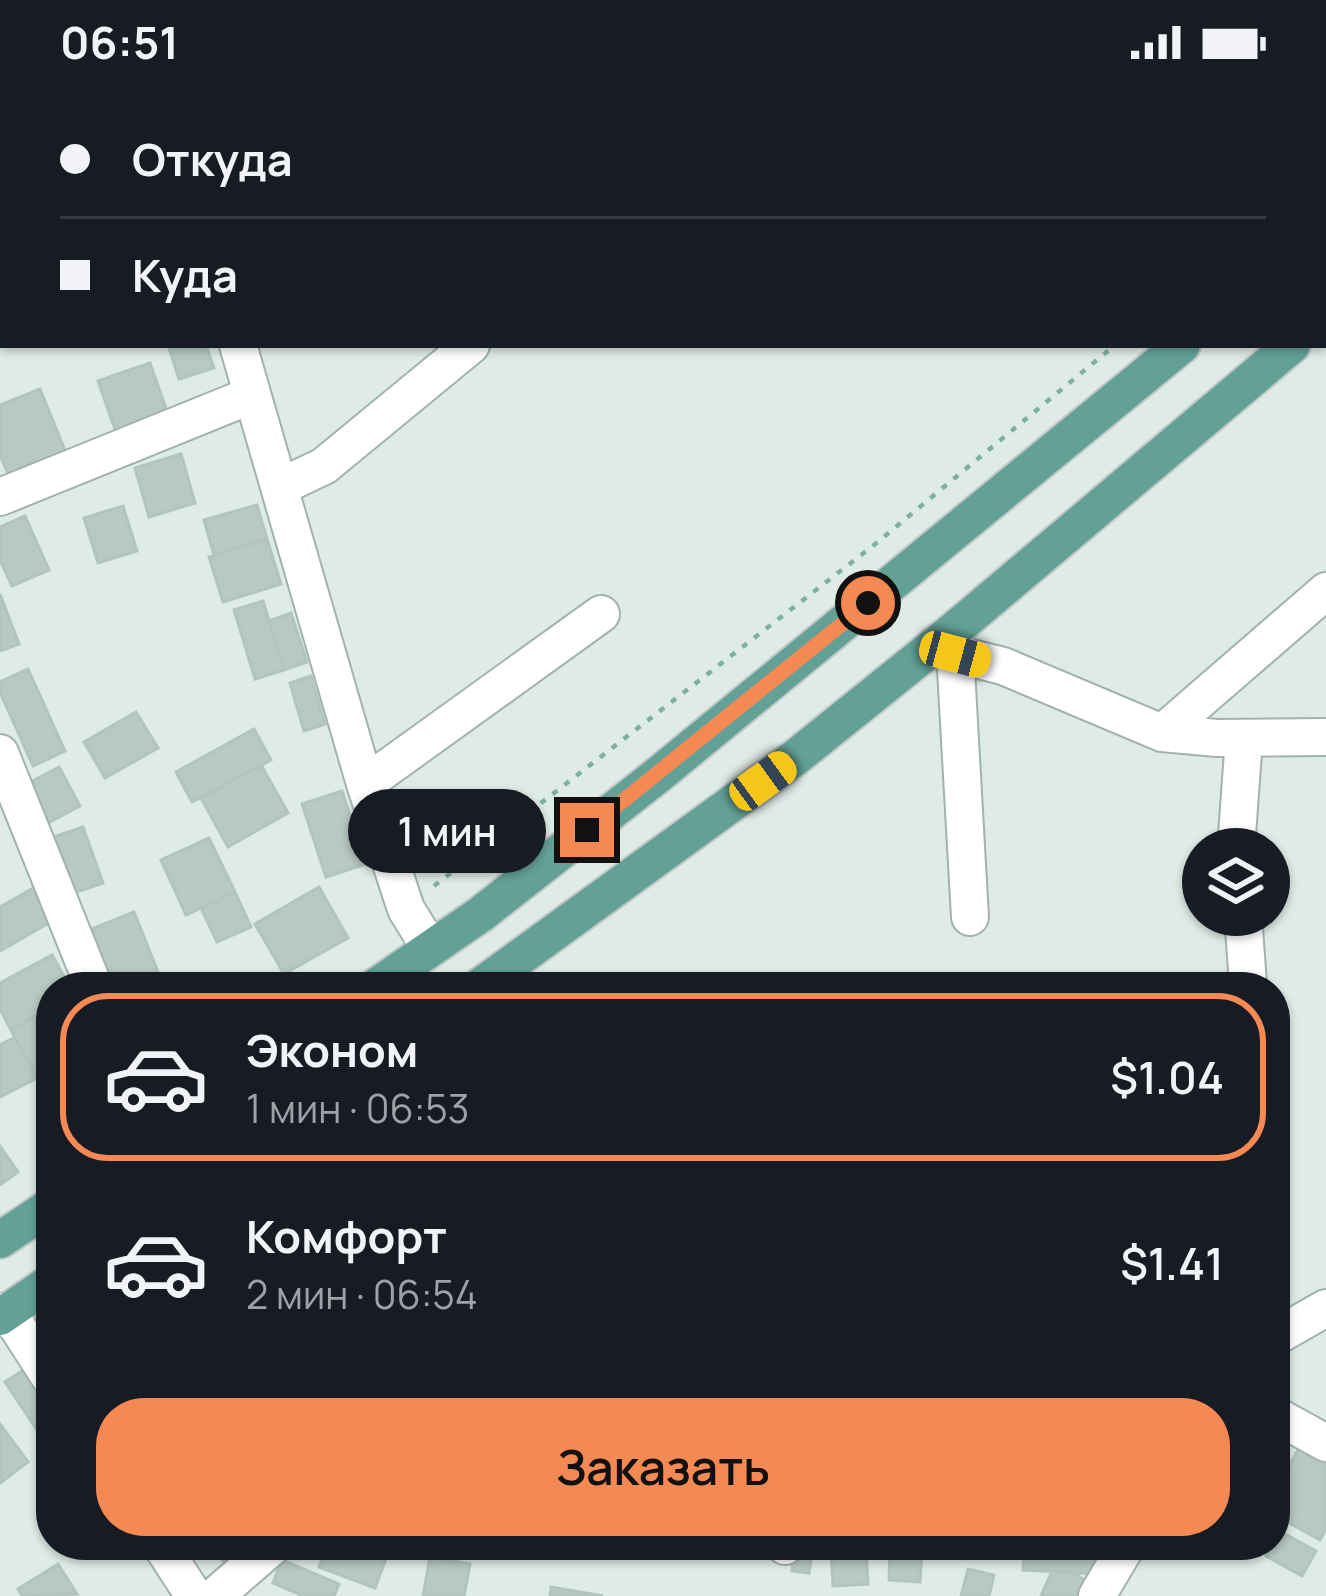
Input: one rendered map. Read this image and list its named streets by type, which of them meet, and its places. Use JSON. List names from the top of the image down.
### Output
{
  "page": {
    "status": "06:51",
    "banner": ["Откуда", "Куда"],
    "bubble": "1 мин",
    "list": [
      {
        "name": "Эконом",
        "note": "1 мин · 06:53",
        "value": "$1.04"
      },
      {
        "name": "Комфорт",
        "note": "2 мин · 06:54",
        "value": "$1.41"
      }
    ],
    "buttons": "Заказать"
  }
}
